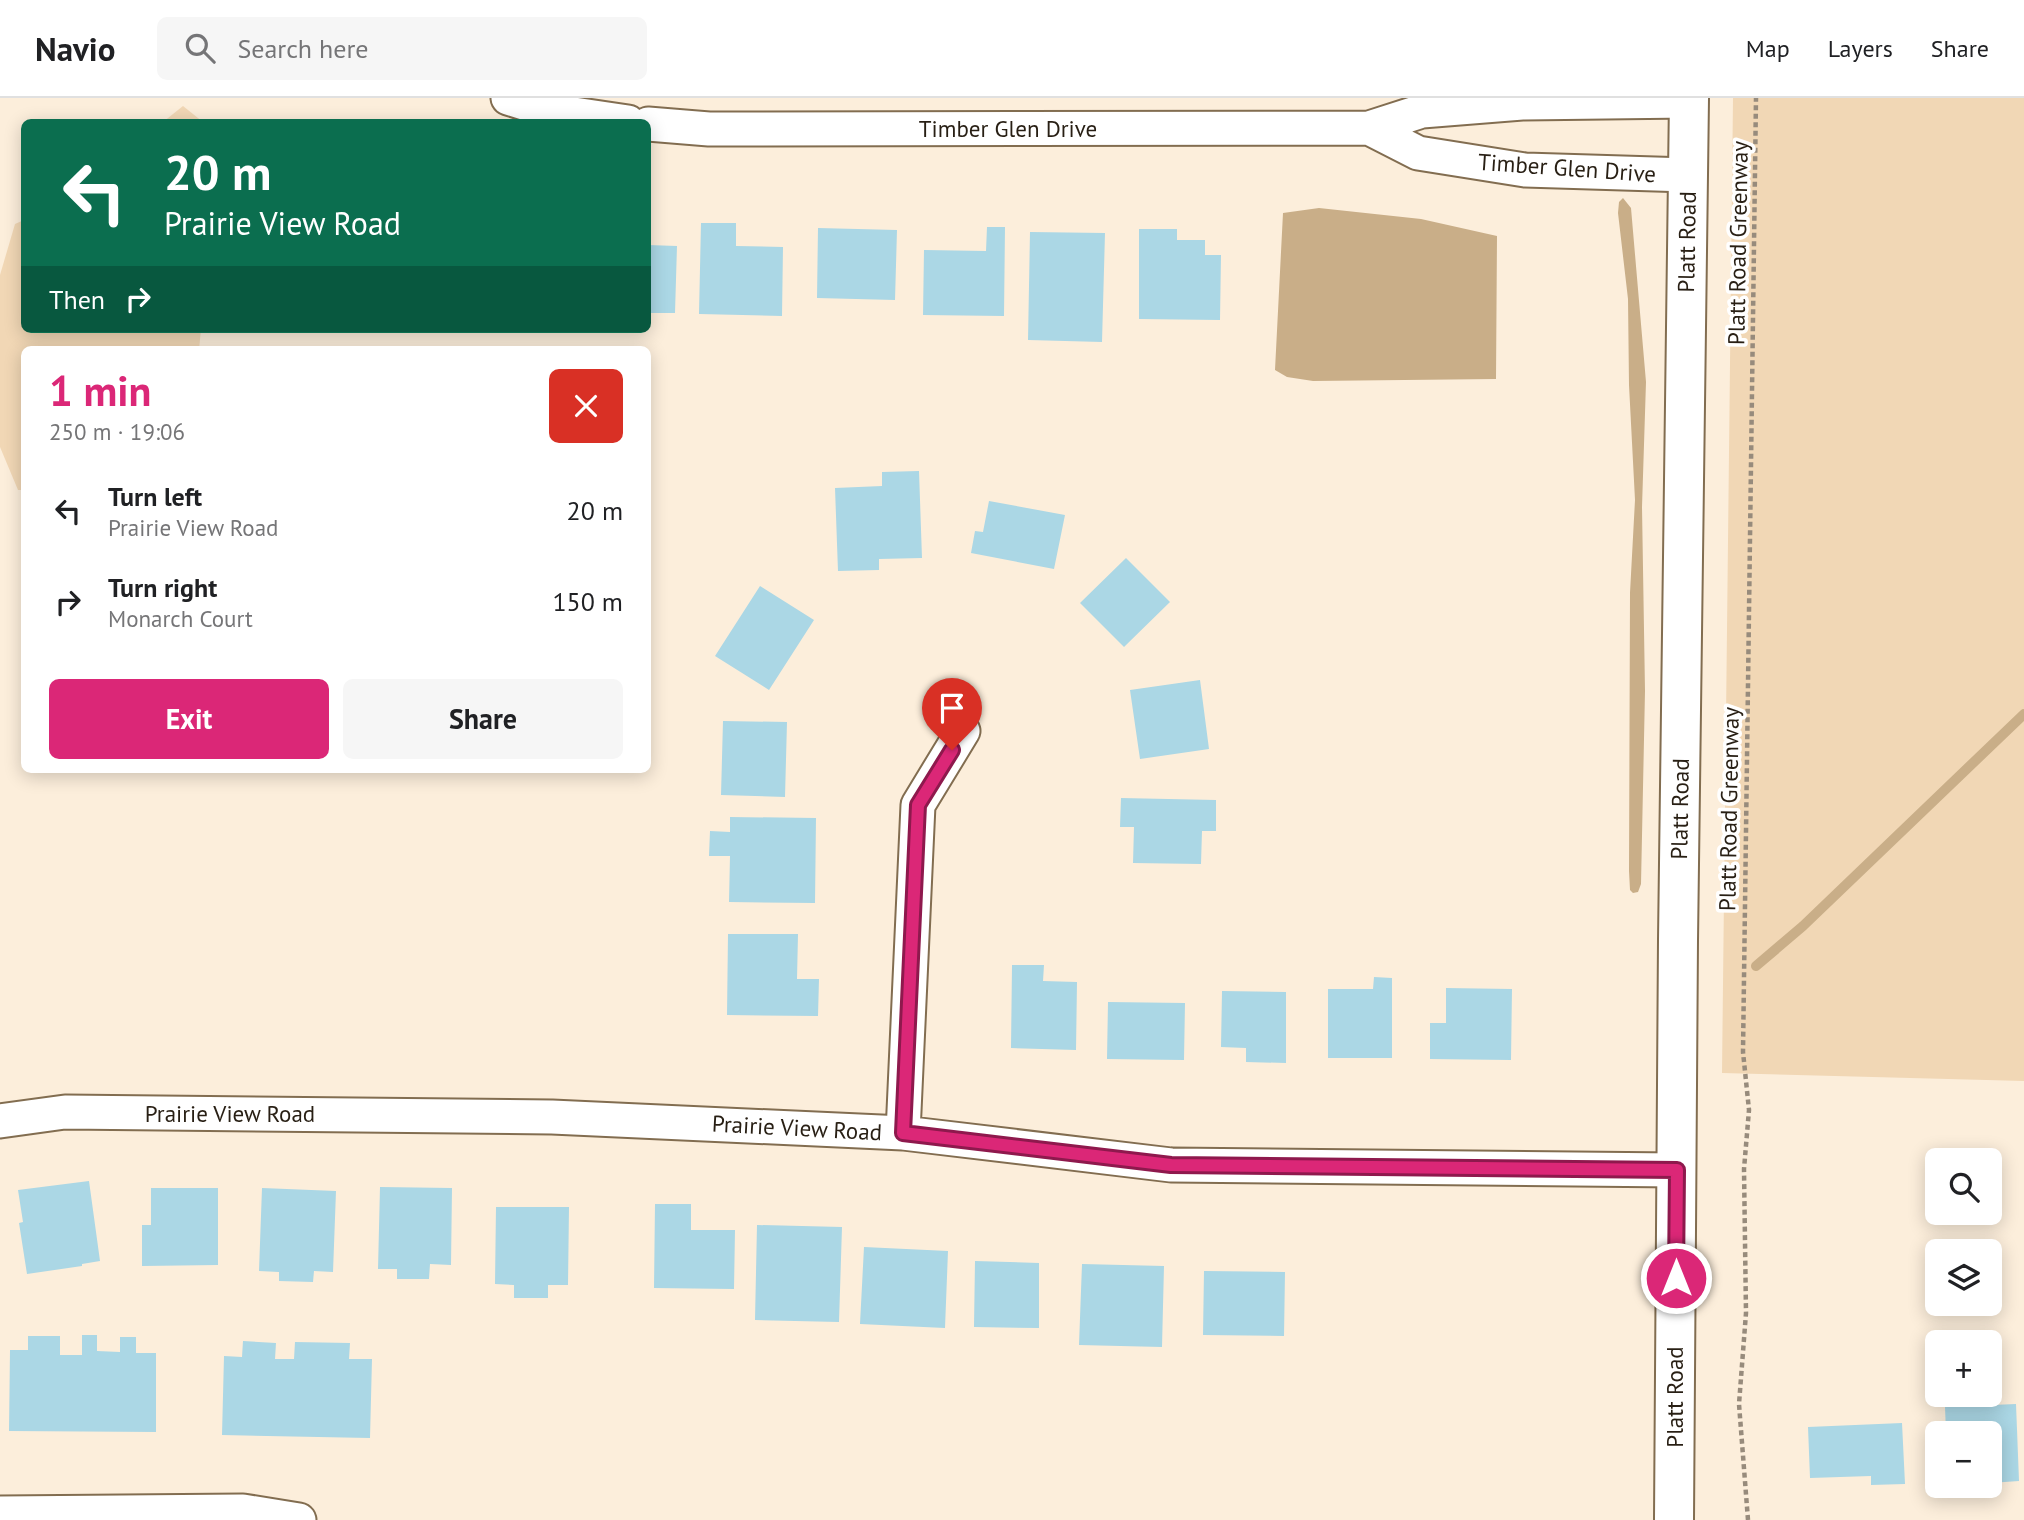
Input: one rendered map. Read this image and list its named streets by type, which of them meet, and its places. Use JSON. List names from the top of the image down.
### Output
{
  "streets": {
    "main road": ["Platt Road"],
    "street": ["Timber Glen Drive", "Prairie View Road"],
    "path": ["Platt Road Greenway"]
  },
  "crossings": [
    ["Timber Glen Drive", "Platt Road"],
    ["Platt Road", "Prairie View Road"]
  ],
  "page": {
    "header": "Navio",
    "search": "Search here",
    "nav": ["Map", "Layers", "Share"],
    "turn": ["20 m", "Prairie View Road"],
    "then": "Then",
    "heading": ["1 min", "250 m · 19:06"],
    "list": [
      {
        "name": "Turn left",
        "note": "Prairie View Road",
        "value": "20 m"
      },
      {
        "name": "Turn right",
        "note": "Monarch Court",
        "value": "150 m"
      }
    ],
    "buttons": ["Exit", "Share"],
    "map_buttons": ["+", "−"]
  }
}
